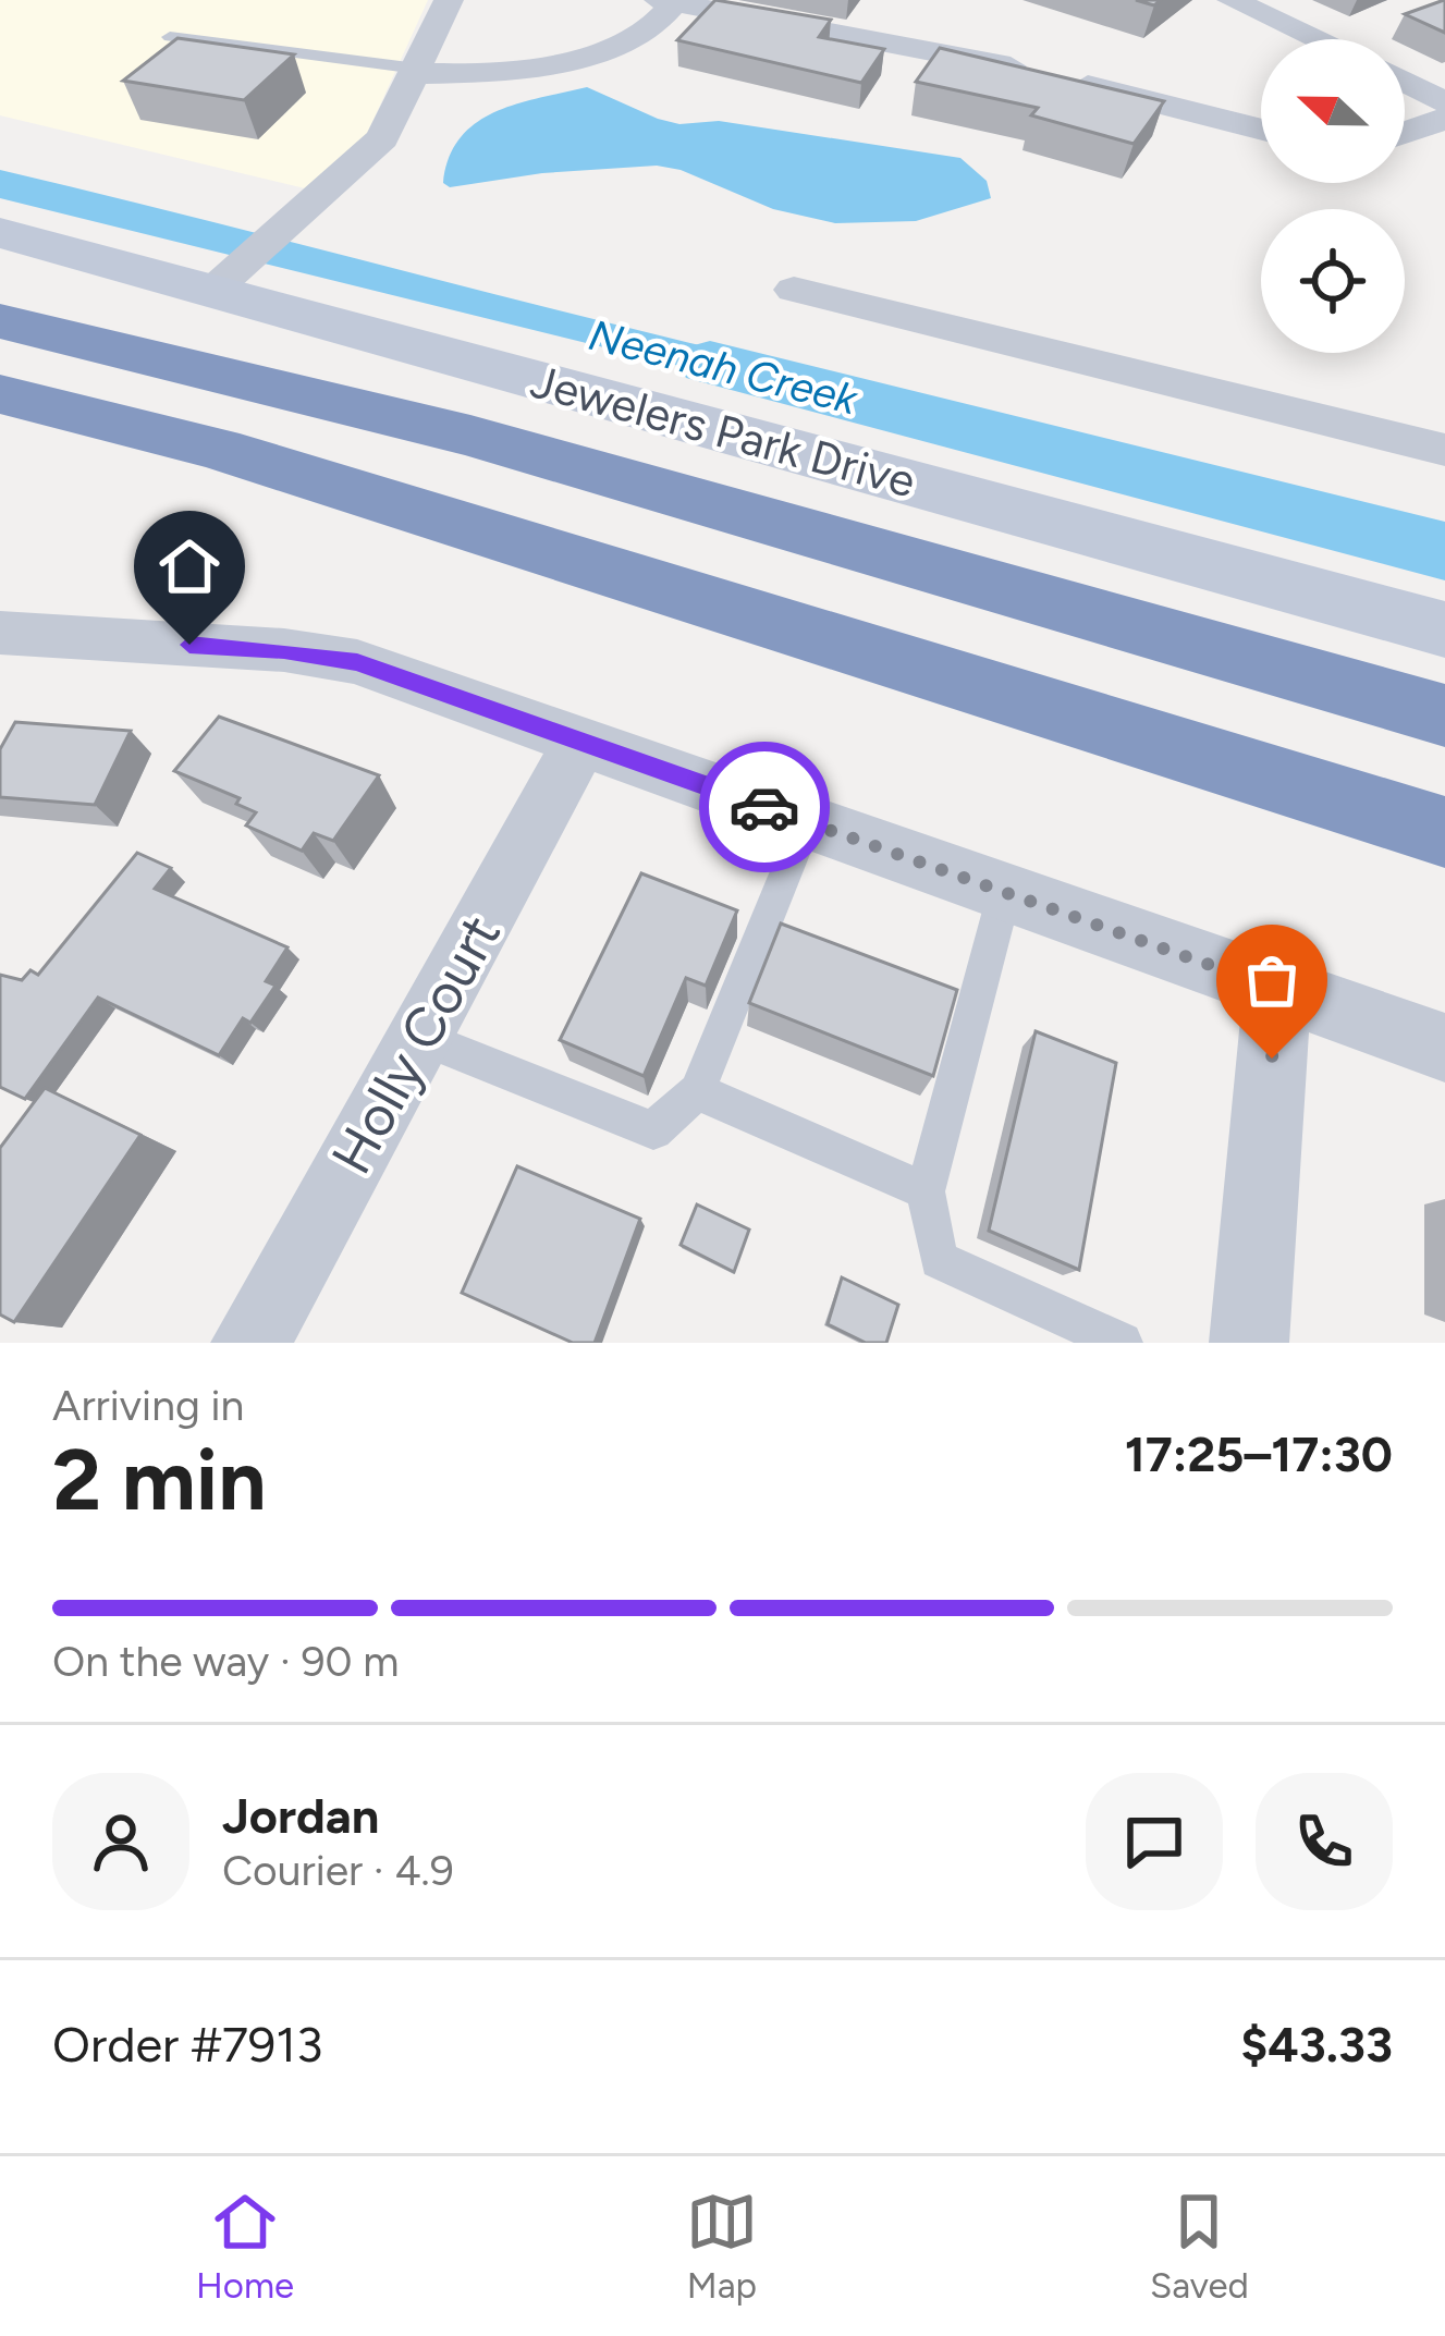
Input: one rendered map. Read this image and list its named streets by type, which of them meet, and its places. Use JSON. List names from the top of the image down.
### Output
{
  "streets": {
    "street": ["Jewelers Park Drive", "Holly Court"]
  },
  "water": ["Neenah Creek"],
  "north": "left",
  "page": {
    "heading": ["2 min", "Arriving in", "17:25–17:30"],
    "panel": [
      "Jordan",
      "Courier · 4.9",
      "Order #7913",
      "$43.33"
    ],
    "bar": "On the way · 90 m",
    "tabs": ["Home", "Map", "Saved"]
  }
}
